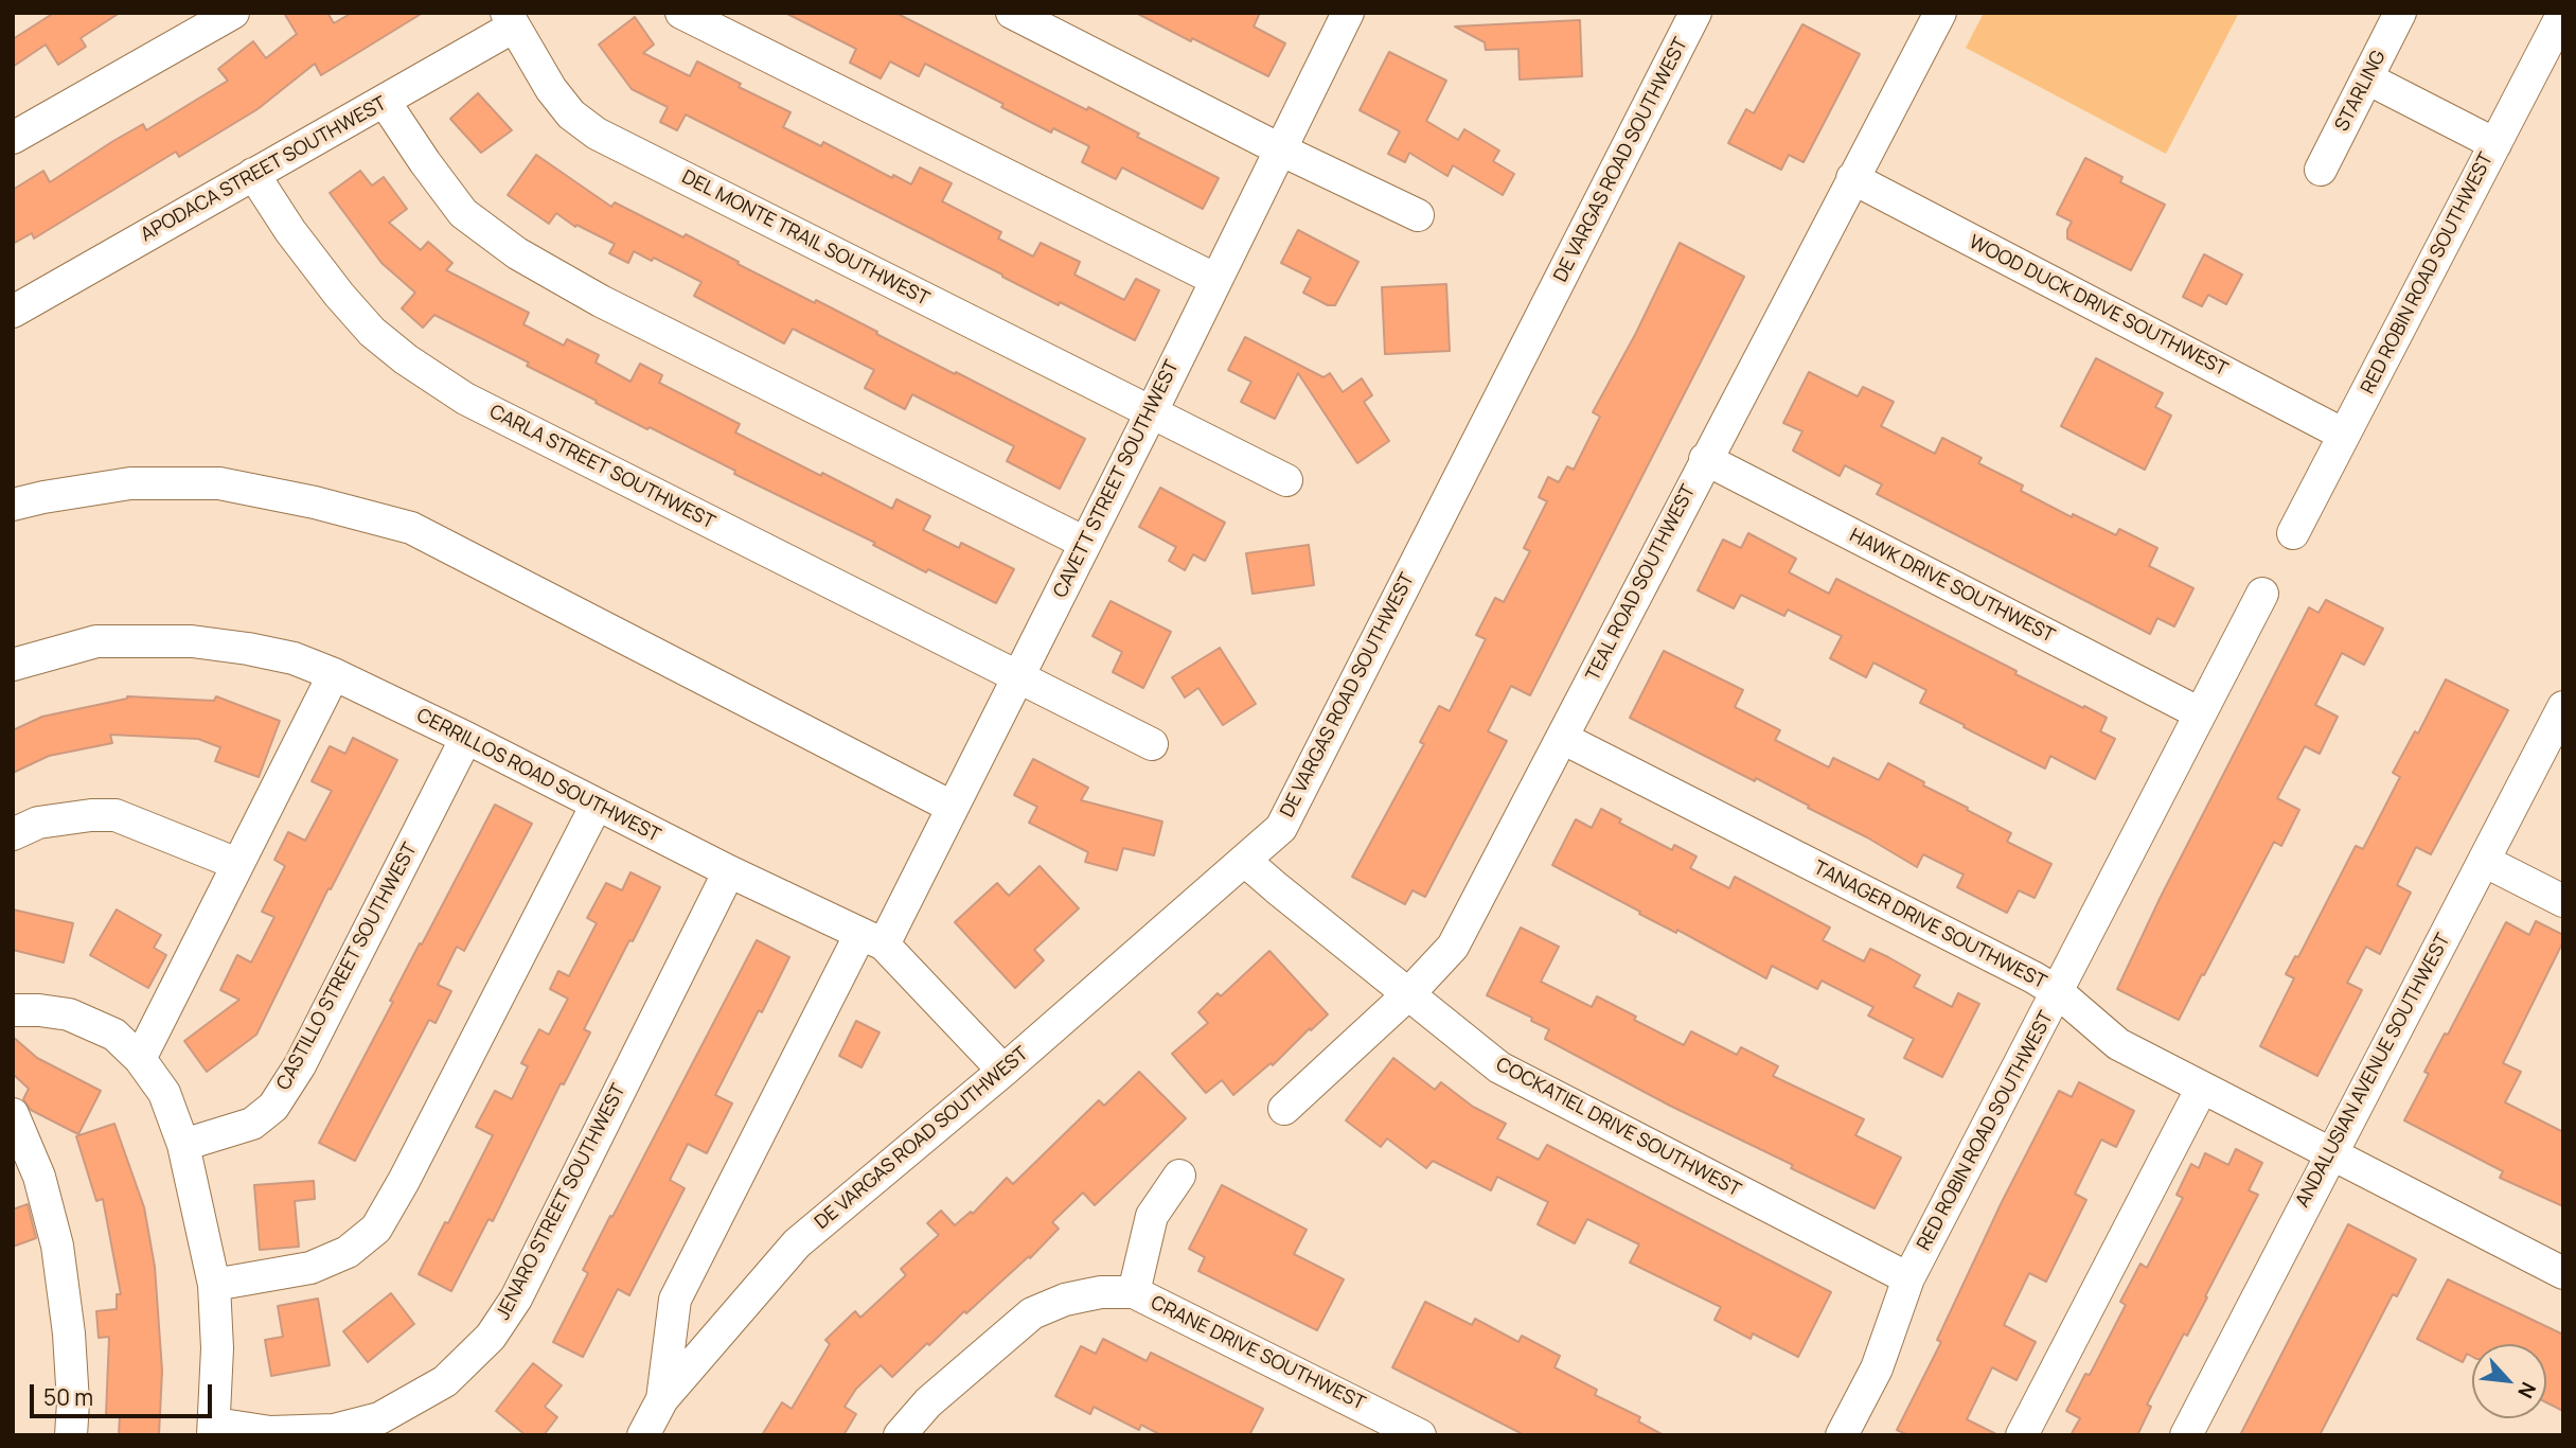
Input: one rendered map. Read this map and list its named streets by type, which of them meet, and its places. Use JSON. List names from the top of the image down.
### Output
{
  "streets": {
    "street": [
      "STARLING",
      "DE VARGAS ROAD SOUTHWEST",
      "APODACA STREET SOUTHWEST",
      "DEL MONTE TRAIL SOUTHWEST",
      "RED ROBIN ROAD SOUTHWEST",
      "WOOD DUCK DRIVE SOUTHWEST",
      "CARLA STREET SOUTHWEST",
      "CAVETT STREET SOUTHWEST",
      "TEAL ROAD SOUTHWEST",
      "HAWK DRIVE SOUTHWEST",
      "CERRILLOS ROAD SOUTHWEST",
      "TANAGER DRIVE SOUTHWEST",
      "CASTILLO STREET SOUTHWEST",
      "ANDALUSIAN AVENUE SOUTHWEST",
      "COCKATIEL DRIVE SOUTHWEST",
      "JENARO STREET SOUTHWEST",
      "CRANE DRIVE SOUTHWEST"
    ]
  },
  "crossings": [
    ["DE VARGAS ROAD SOUTHWEST", "CAVETT STREET SOUTHWEST"],
    ["DE VARGAS ROAD SOUTHWEST", "CERRILLOS ROAD SOUTHWEST"],
    ["DE VARGAS ROAD SOUTHWEST", "COCKATIEL DRIVE SOUTHWEST"],
    ["APODACA STREET SOUTHWEST", "DEL MONTE TRAIL SOUTHWEST"],
    ["APODACA STREET SOUTHWEST", "CARLA STREET SOUTHWEST"],
    ["DEL MONTE TRAIL SOUTHWEST", "CAVETT STREET SOUTHWEST"],
    ["RED ROBIN ROAD SOUTHWEST", "WOOD DUCK DRIVE SOUTHWEST"],
    ["RED ROBIN ROAD SOUTHWEST", "HAWK DRIVE SOUTHWEST"],
    ["RED ROBIN ROAD SOUTHWEST", "TANAGER DRIVE SOUTHWEST"],
    ["RED ROBIN ROAD SOUTHWEST", "COCKATIEL DRIVE SOUTHWEST"],
    ["WOOD DUCK DRIVE SOUTHWEST", "TEAL ROAD SOUTHWEST"],
    ["CARLA STREET SOUTHWEST", "CAVETT STREET SOUTHWEST"],
    ["CAVETT STREET SOUTHWEST", "CERRILLOS ROAD SOUTHWEST"],
    ["TEAL ROAD SOUTHWEST", "HAWK DRIVE SOUTHWEST"],
    ["TEAL ROAD SOUTHWEST", "TANAGER DRIVE SOUTHWEST"],
    ["TEAL ROAD SOUTHWEST", "COCKATIEL DRIVE SOUTHWEST"],
    ["CERRILLOS ROAD SOUTHWEST", "CASTILLO STREET SOUTHWEST"],
    ["CERRILLOS ROAD SOUTHWEST", "JENARO STREET SOUTHWEST"],
    ["TANAGER DRIVE SOUTHWEST", "ANDALUSIAN AVENUE SOUTHWEST"]
  ],
  "scale_bar": "50 m",
  "north": "bottom right"
}
